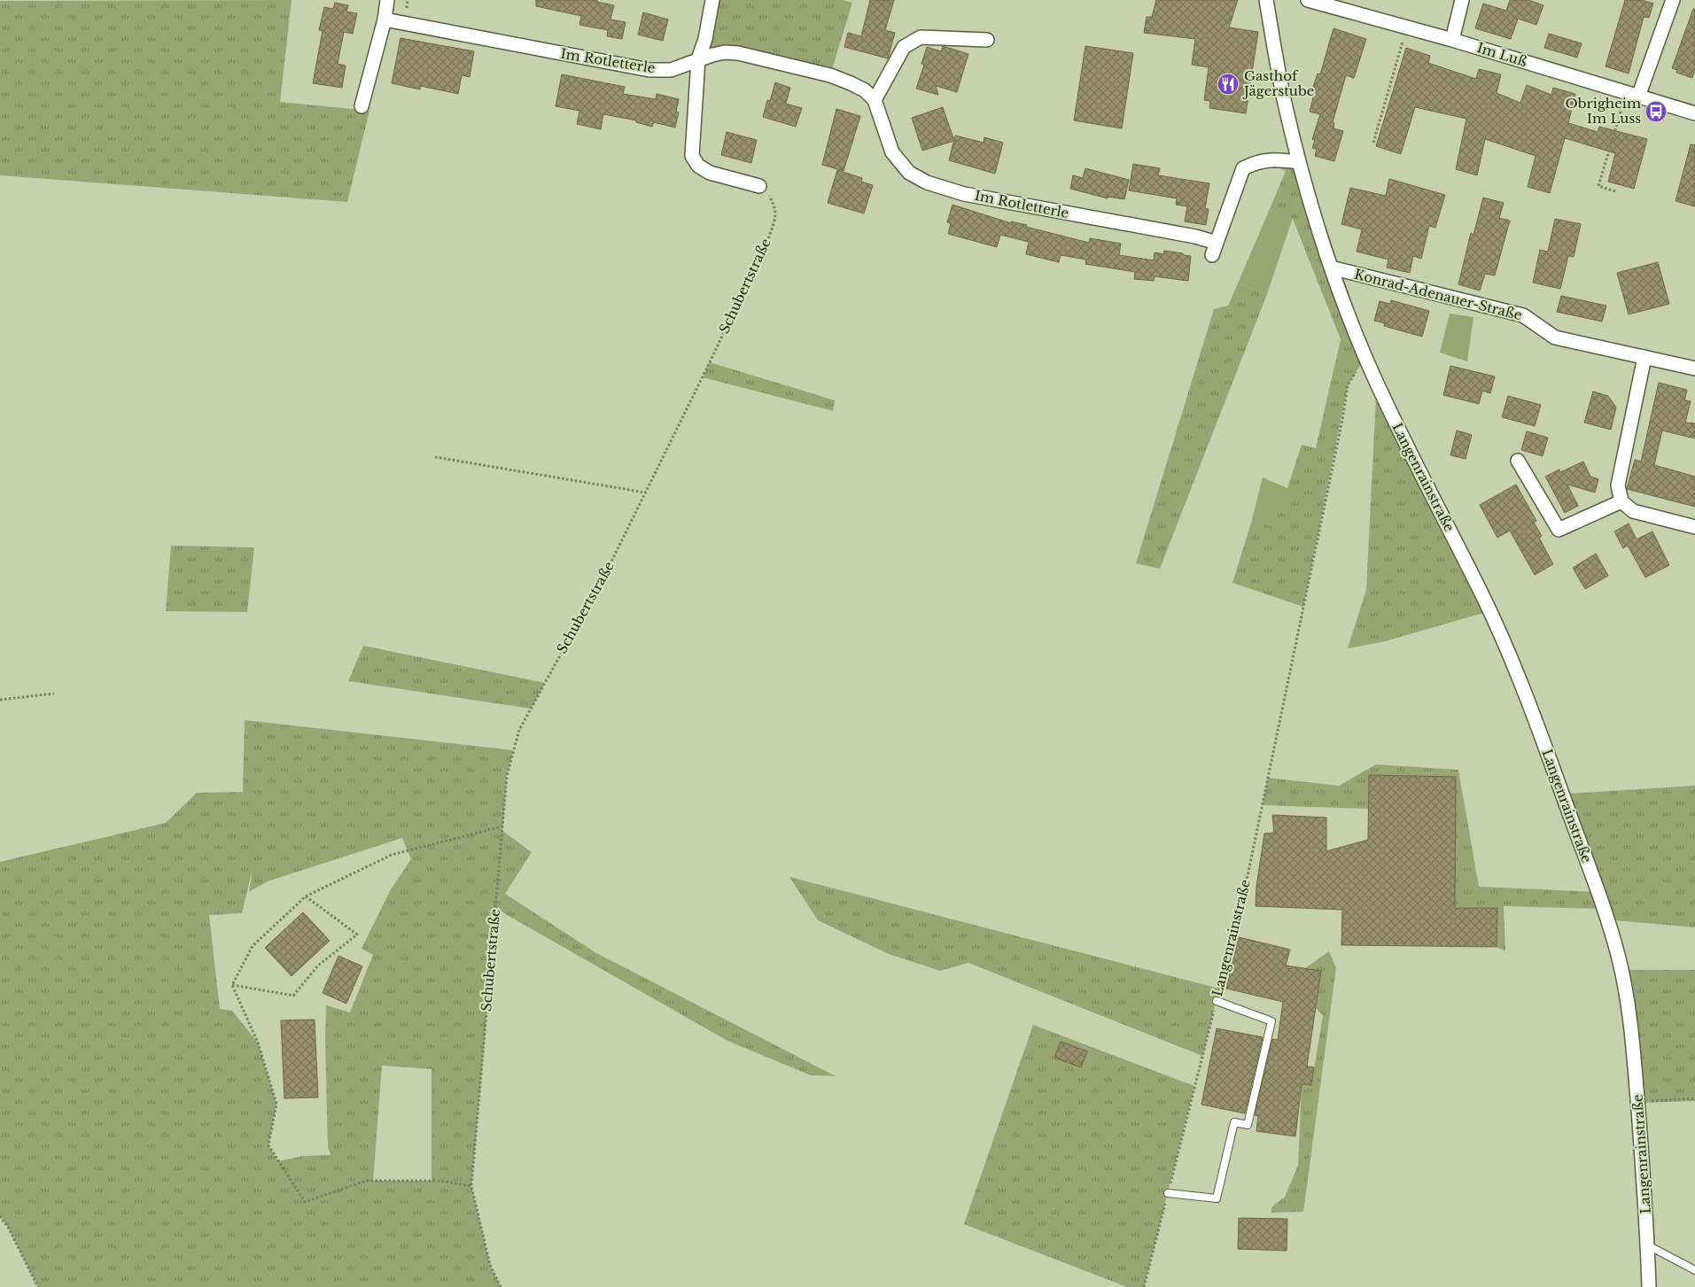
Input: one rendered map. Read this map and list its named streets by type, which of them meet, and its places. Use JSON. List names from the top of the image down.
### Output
{
  "streets": {
    "street": [
      "Im Luß",
      "Im Rotletterle",
      "Konrad-Adenauer-Straße",
      "Langenrainstraße"
    ],
    "path": ["Schubertstraße"]
  },
  "crossings": [
    ["Im Rotletterle", "Langenrainstraße"],
    ["Konrad-Adenauer-Straße", "Langenrainstraße"]
  ],
  "places": {
    "restaurant": ["Gasthof Jägerstube"],
    "bus stop": ["Obrigheim Im Luss"]
  }
}
